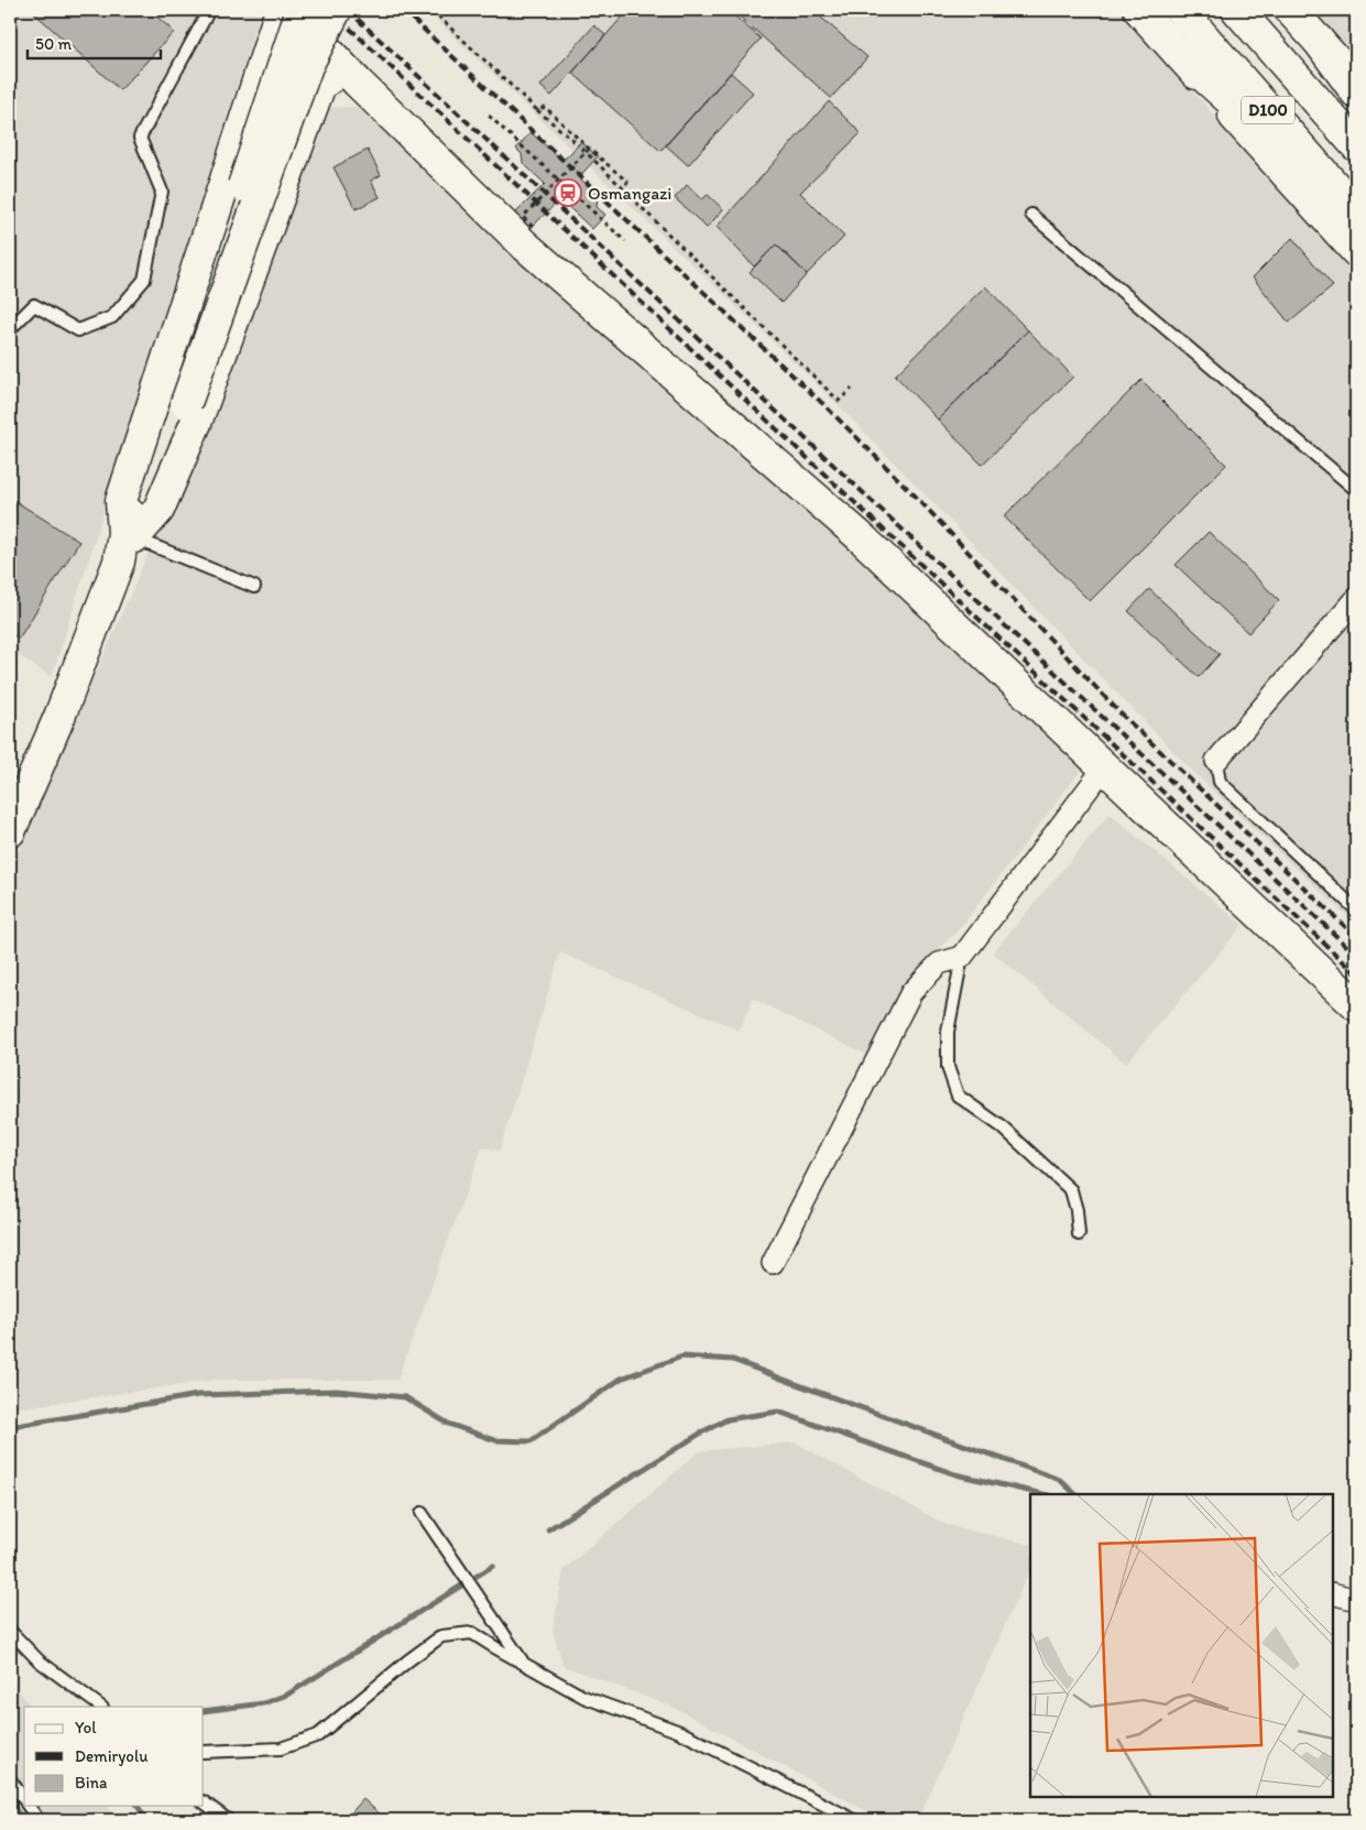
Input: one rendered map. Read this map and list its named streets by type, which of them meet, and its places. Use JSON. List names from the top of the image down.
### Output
{
  "streets": {
    "main road": ["D100"]
  },
  "places": {
    "station": ["Osmangazi"]
  },
  "legend": ["Yol", "Demiryolu", "Bina"],
  "scale_bar": "50 m"
}
